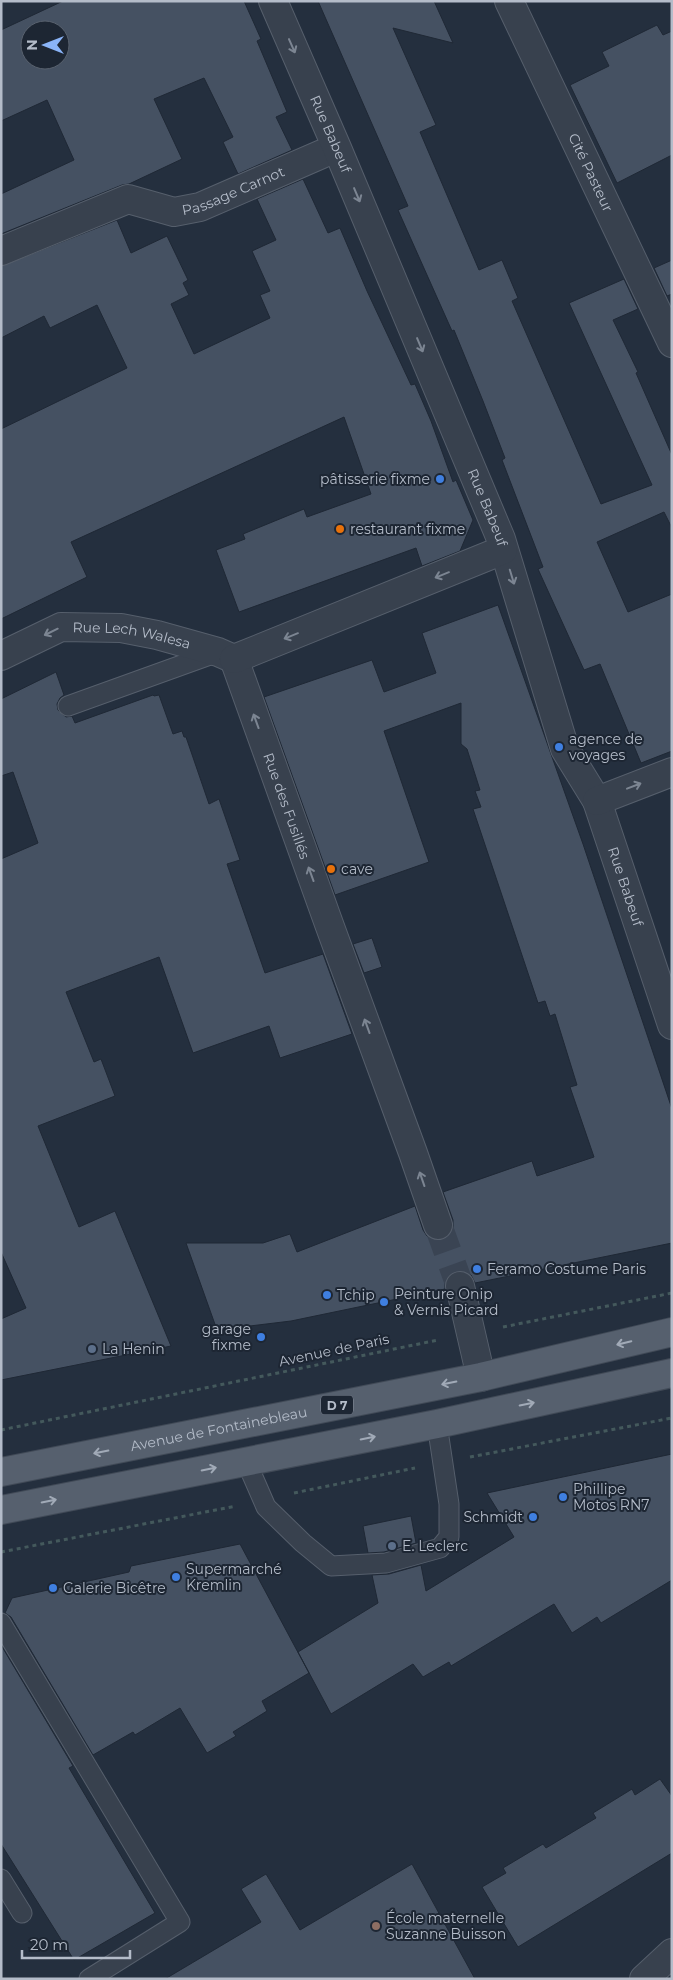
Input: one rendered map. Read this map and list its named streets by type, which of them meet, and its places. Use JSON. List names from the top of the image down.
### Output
{
  "streets": {
    "main road": ["D 7", "Avenue de Fontainebleau"],
    "street": [
      "Rue Babeuf",
      "Cité Pasteur",
      "Passage Carnot",
      "Rue Lech Walesa",
      "Rue des Fusillés"
    ],
    "path": ["Avenue de Paris"]
  },
  "crossings": [
    ["Rue Lech Walesa", "Rue des Fusillés"]
  ],
  "one_way": ["Rue Babeuf", "Rue Lech Walesa", "Rue des Fusillés"],
  "places": [
    "pâtisserie fixme",
    "restaurant fixme",
    "agence de voyages",
    "cave",
    "Feramo Costume Paris",
    "Tchip",
    "Peinture Onip & Vernis Picard",
    "garage fixme",
    "La Henin",
    "Phillipe Motos RN7",
    "Schmidt",
    "E. Leclerc",
    "Supermarché Kremlin",
    "Galerie Bicêtre",
    "École maternelle Suzanne Buisson"
  ],
  "scale_bar": "20 m",
  "north": "left"
}
